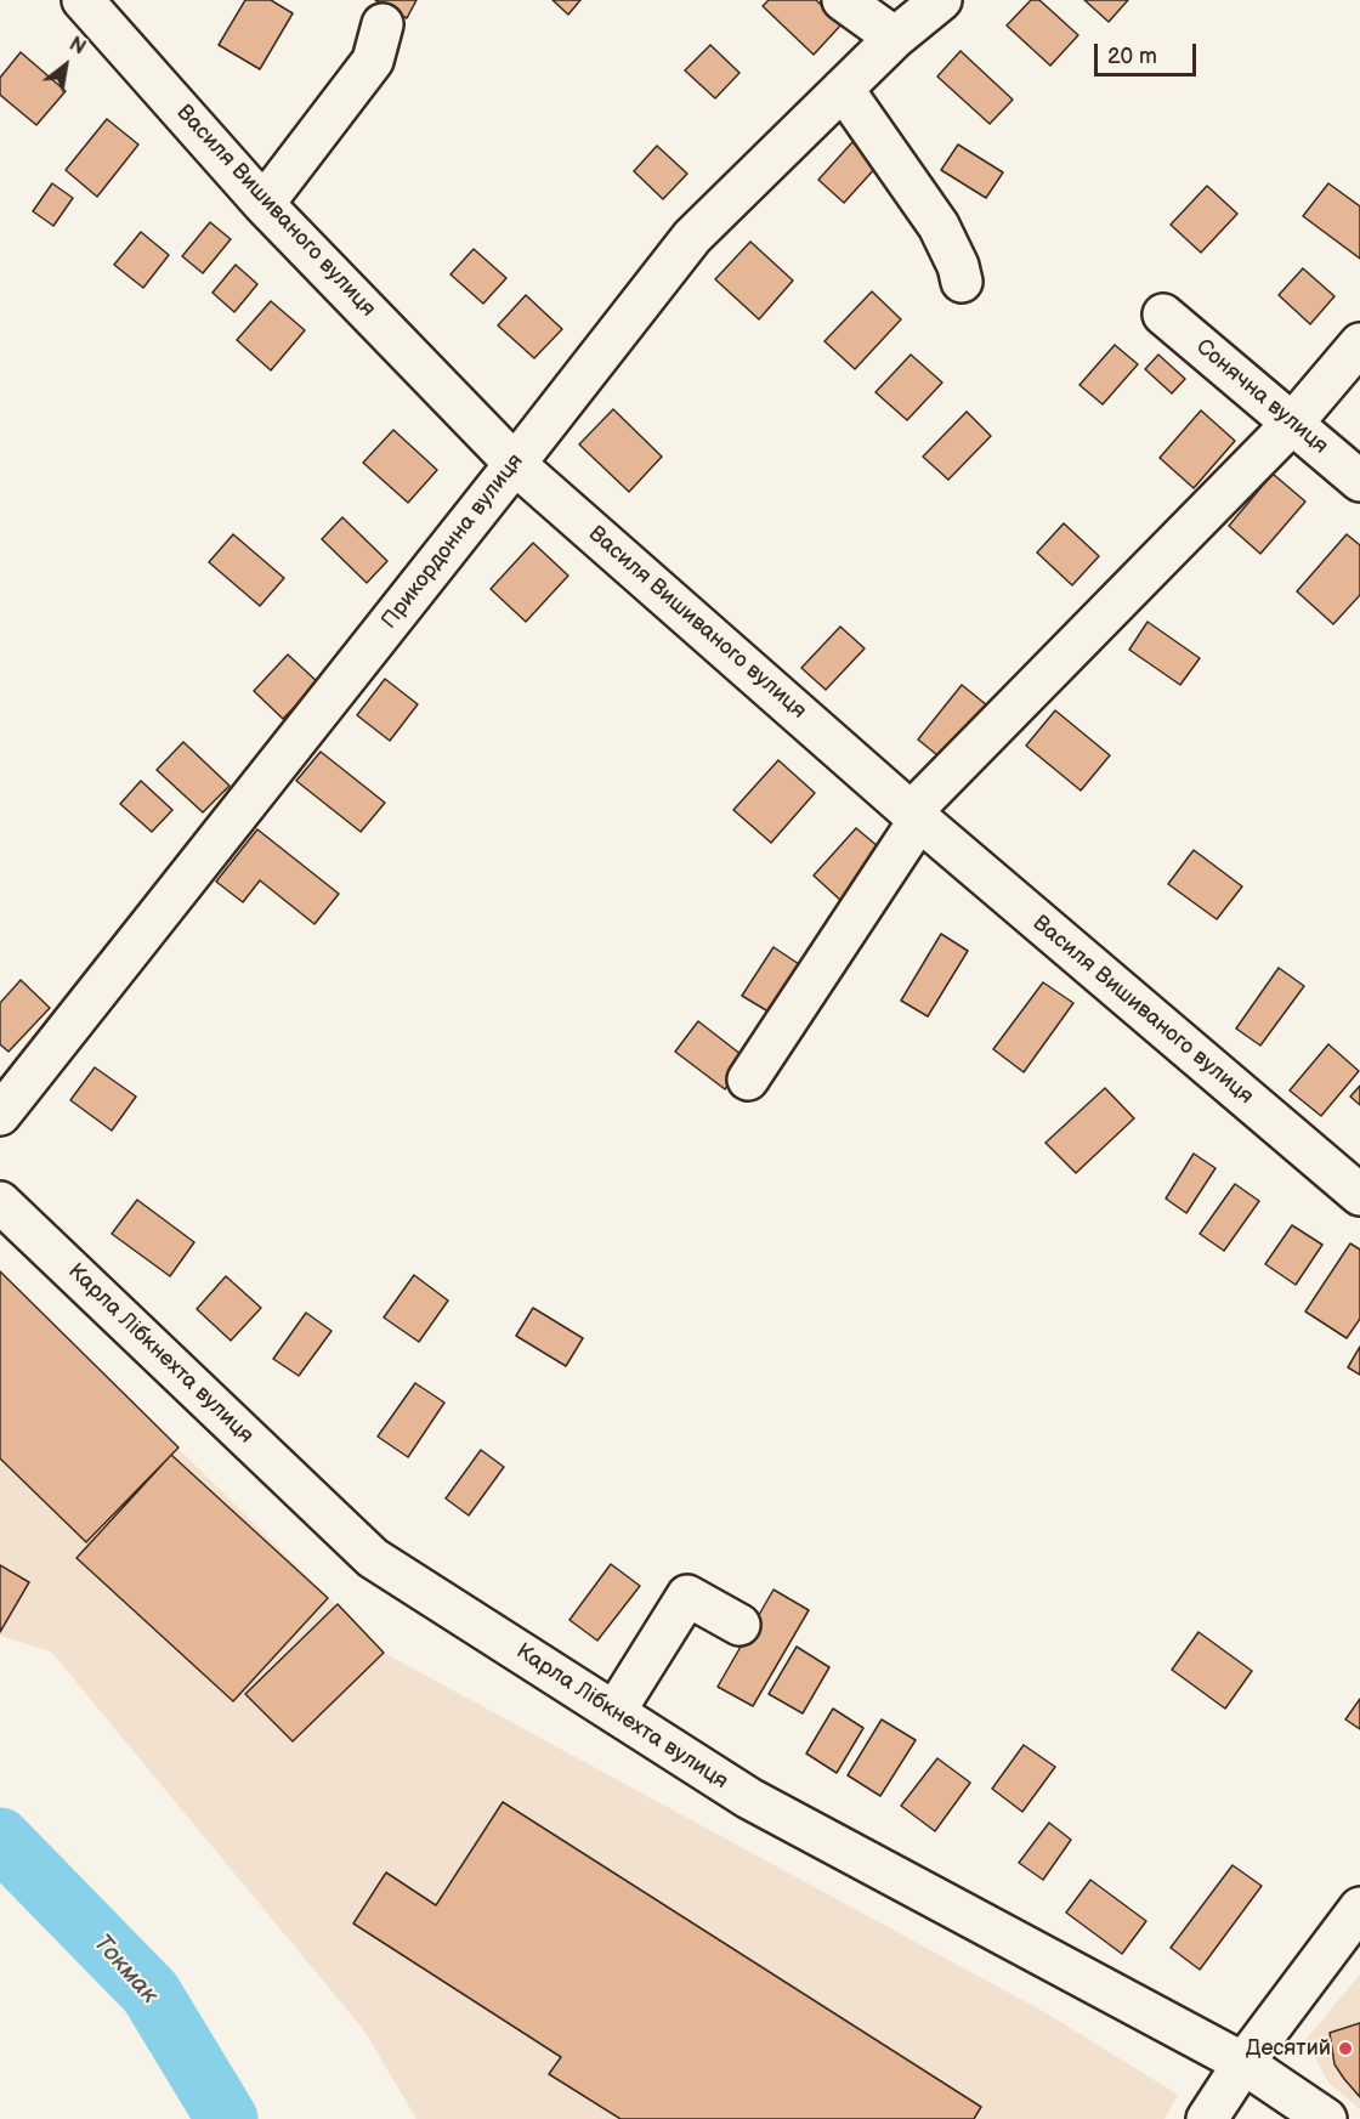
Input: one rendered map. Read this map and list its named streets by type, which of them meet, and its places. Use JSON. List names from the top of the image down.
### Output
{
  "streets": {
    "street": [
      "Василя Вишиваного вулиця",
      "Сонячна вулиця",
      "Прикордонна вулиця",
      "Карла Лібкнехта вулиця"
    ]
  },
  "crossings": [
    ["Василя Вишиваного вулиця", "Прикордонна вулиця"]
  ],
  "water": ["Токмак"],
  "places": ["Десятий"],
  "scale_bar": "20 m",
  "north": "top right"
}
